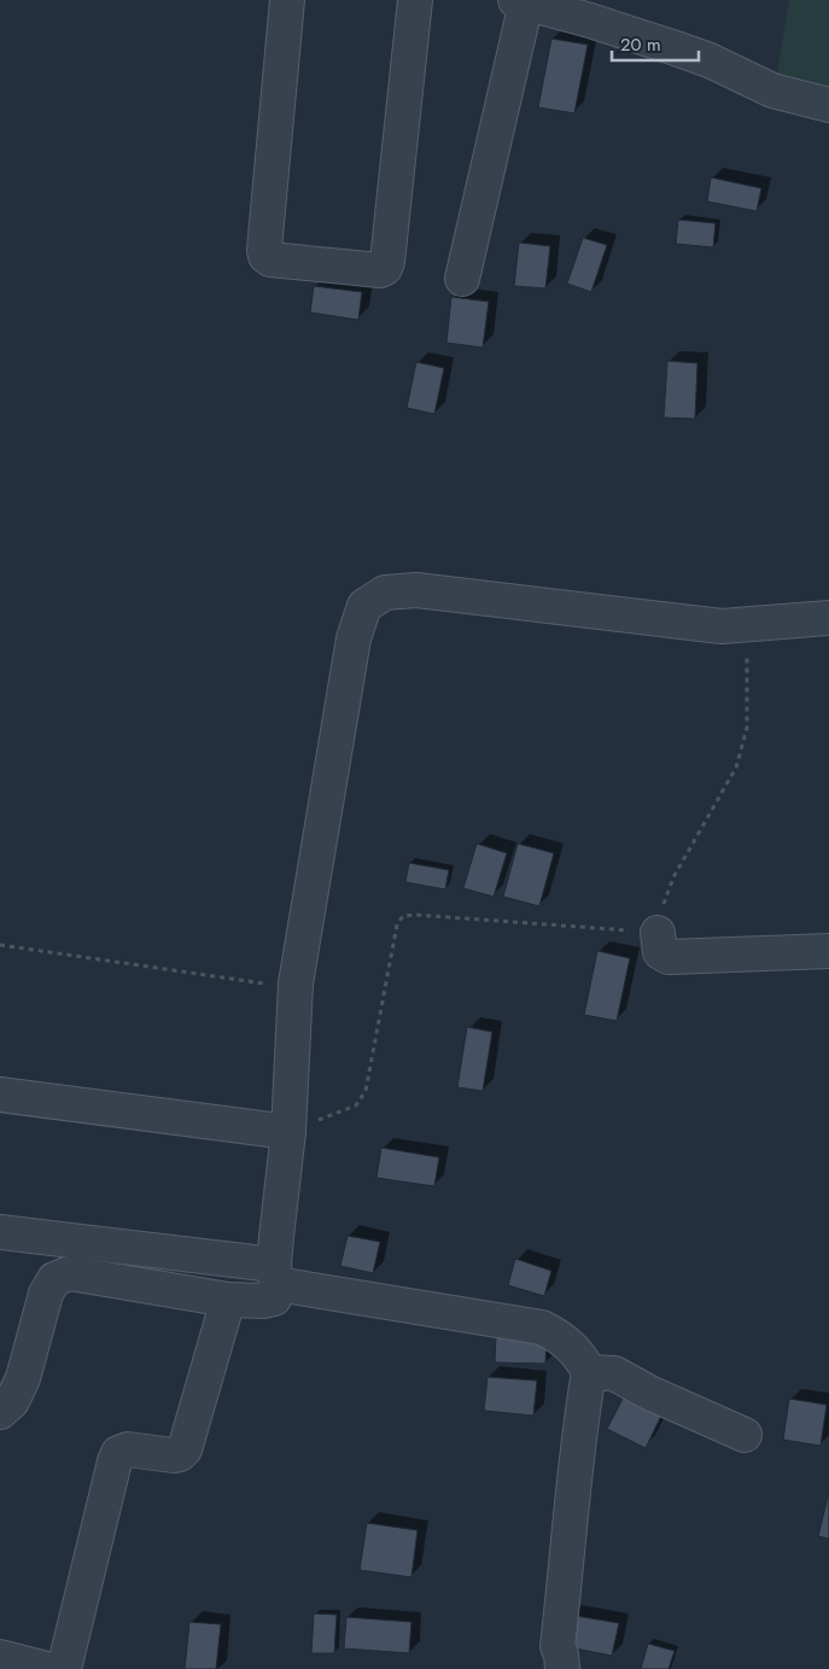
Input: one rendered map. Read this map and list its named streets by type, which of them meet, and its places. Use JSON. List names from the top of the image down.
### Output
{
  "scale_bar": "20 m"
}
